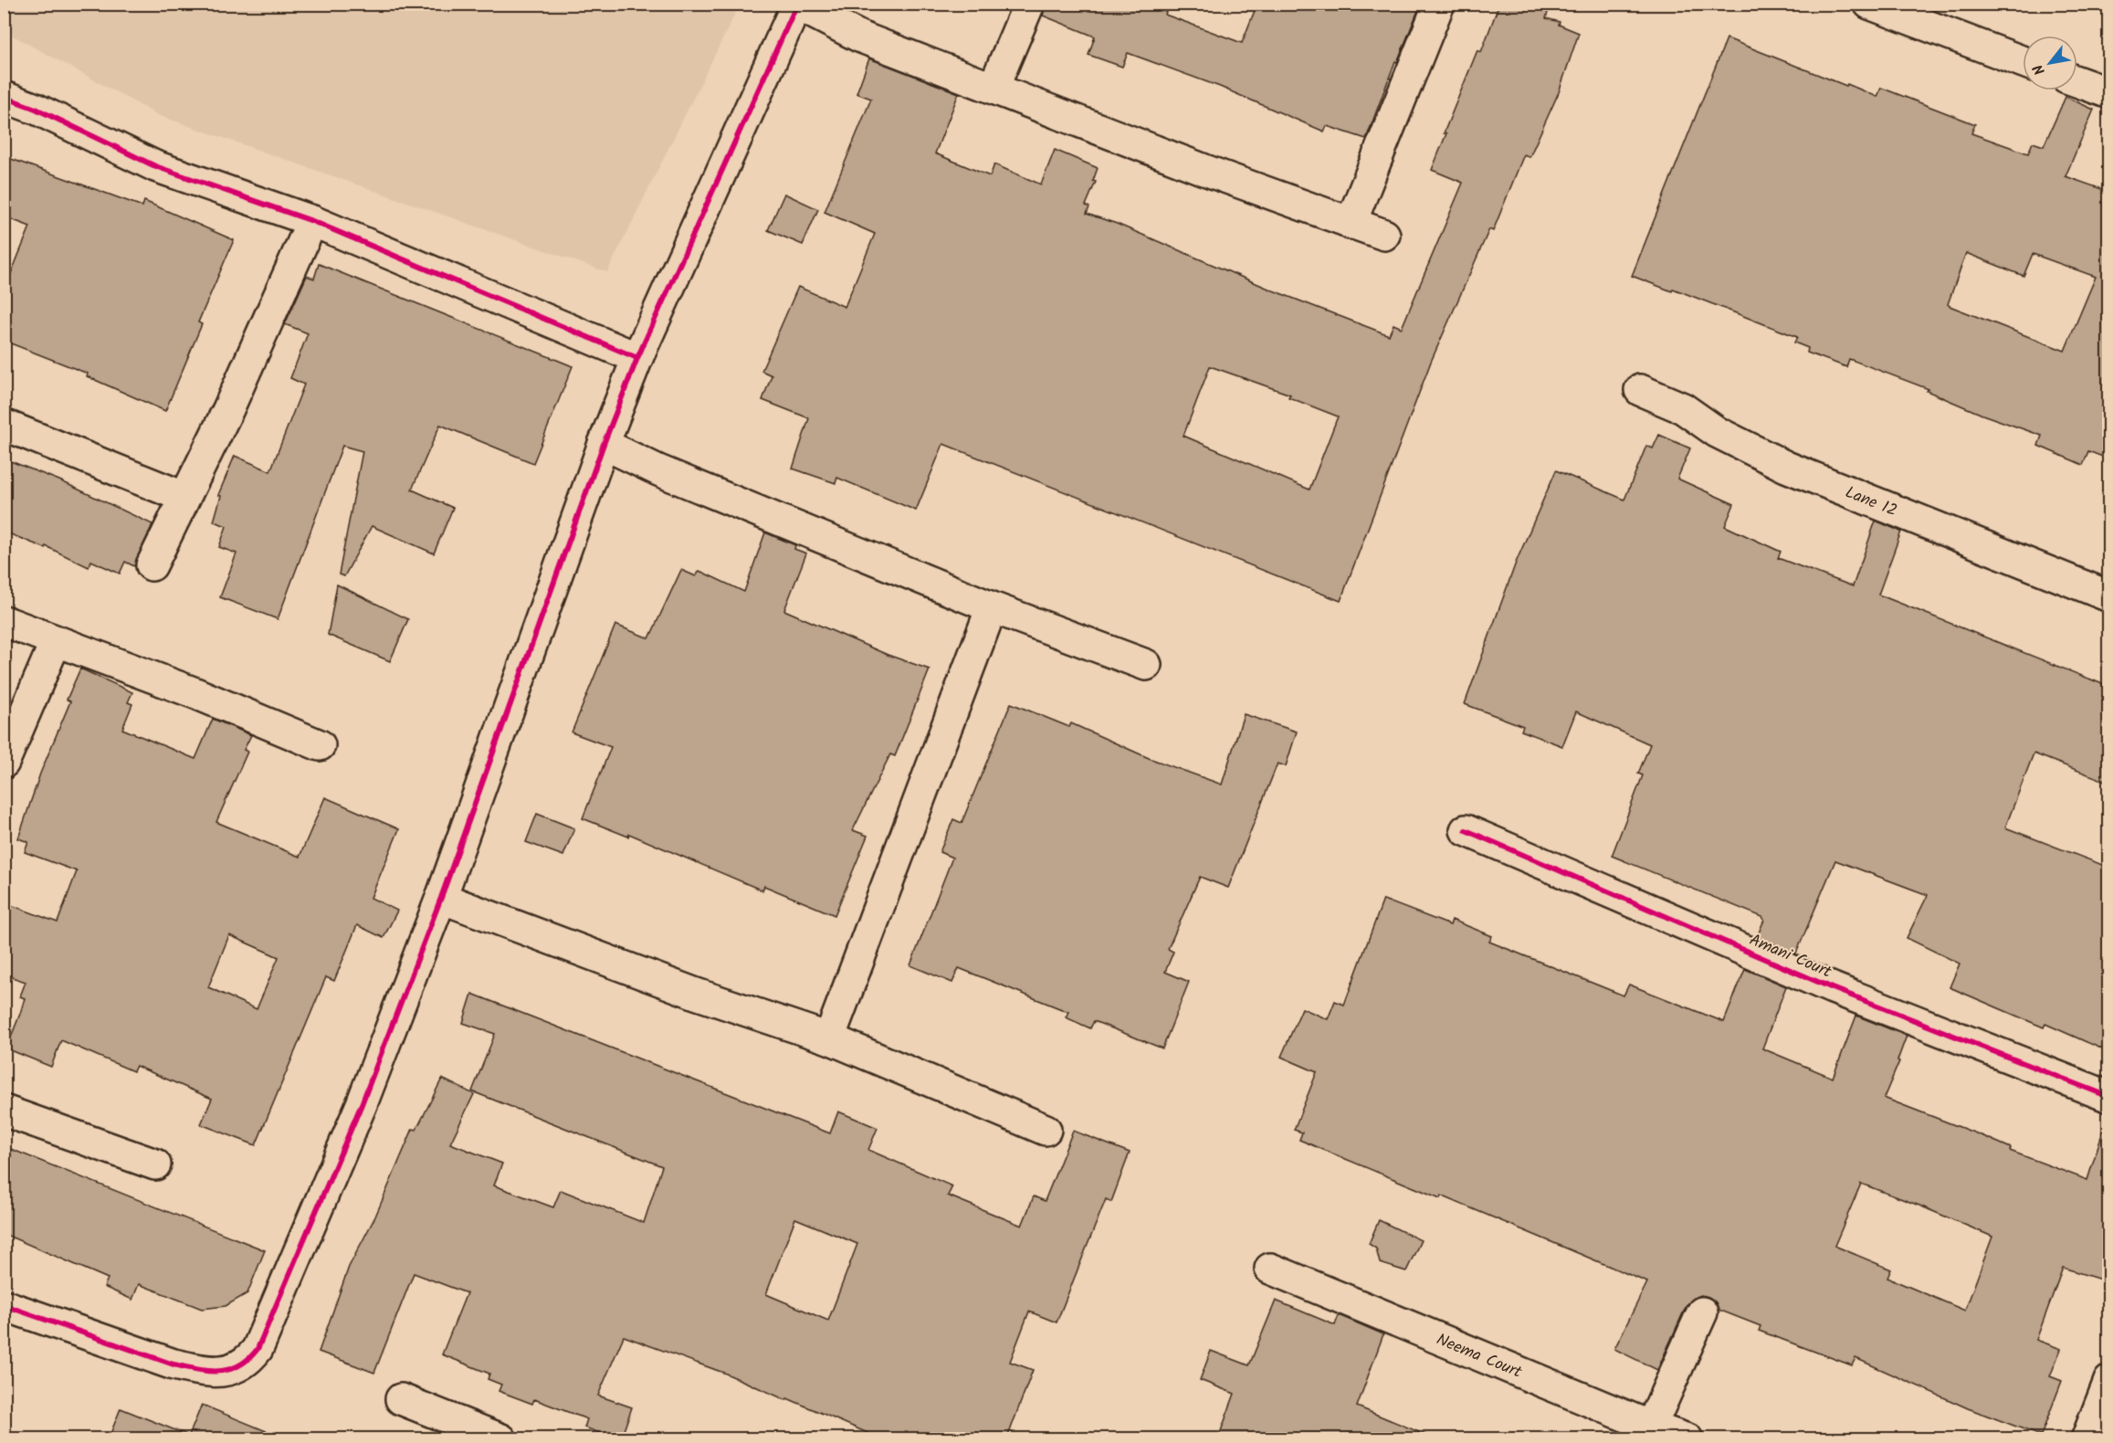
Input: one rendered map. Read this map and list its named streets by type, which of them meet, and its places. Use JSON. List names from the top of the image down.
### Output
{
  "streets": {
    "street": ["Lane 12", "Amani Court", "Neema Court"]
  },
  "north": "bottom left"
}
